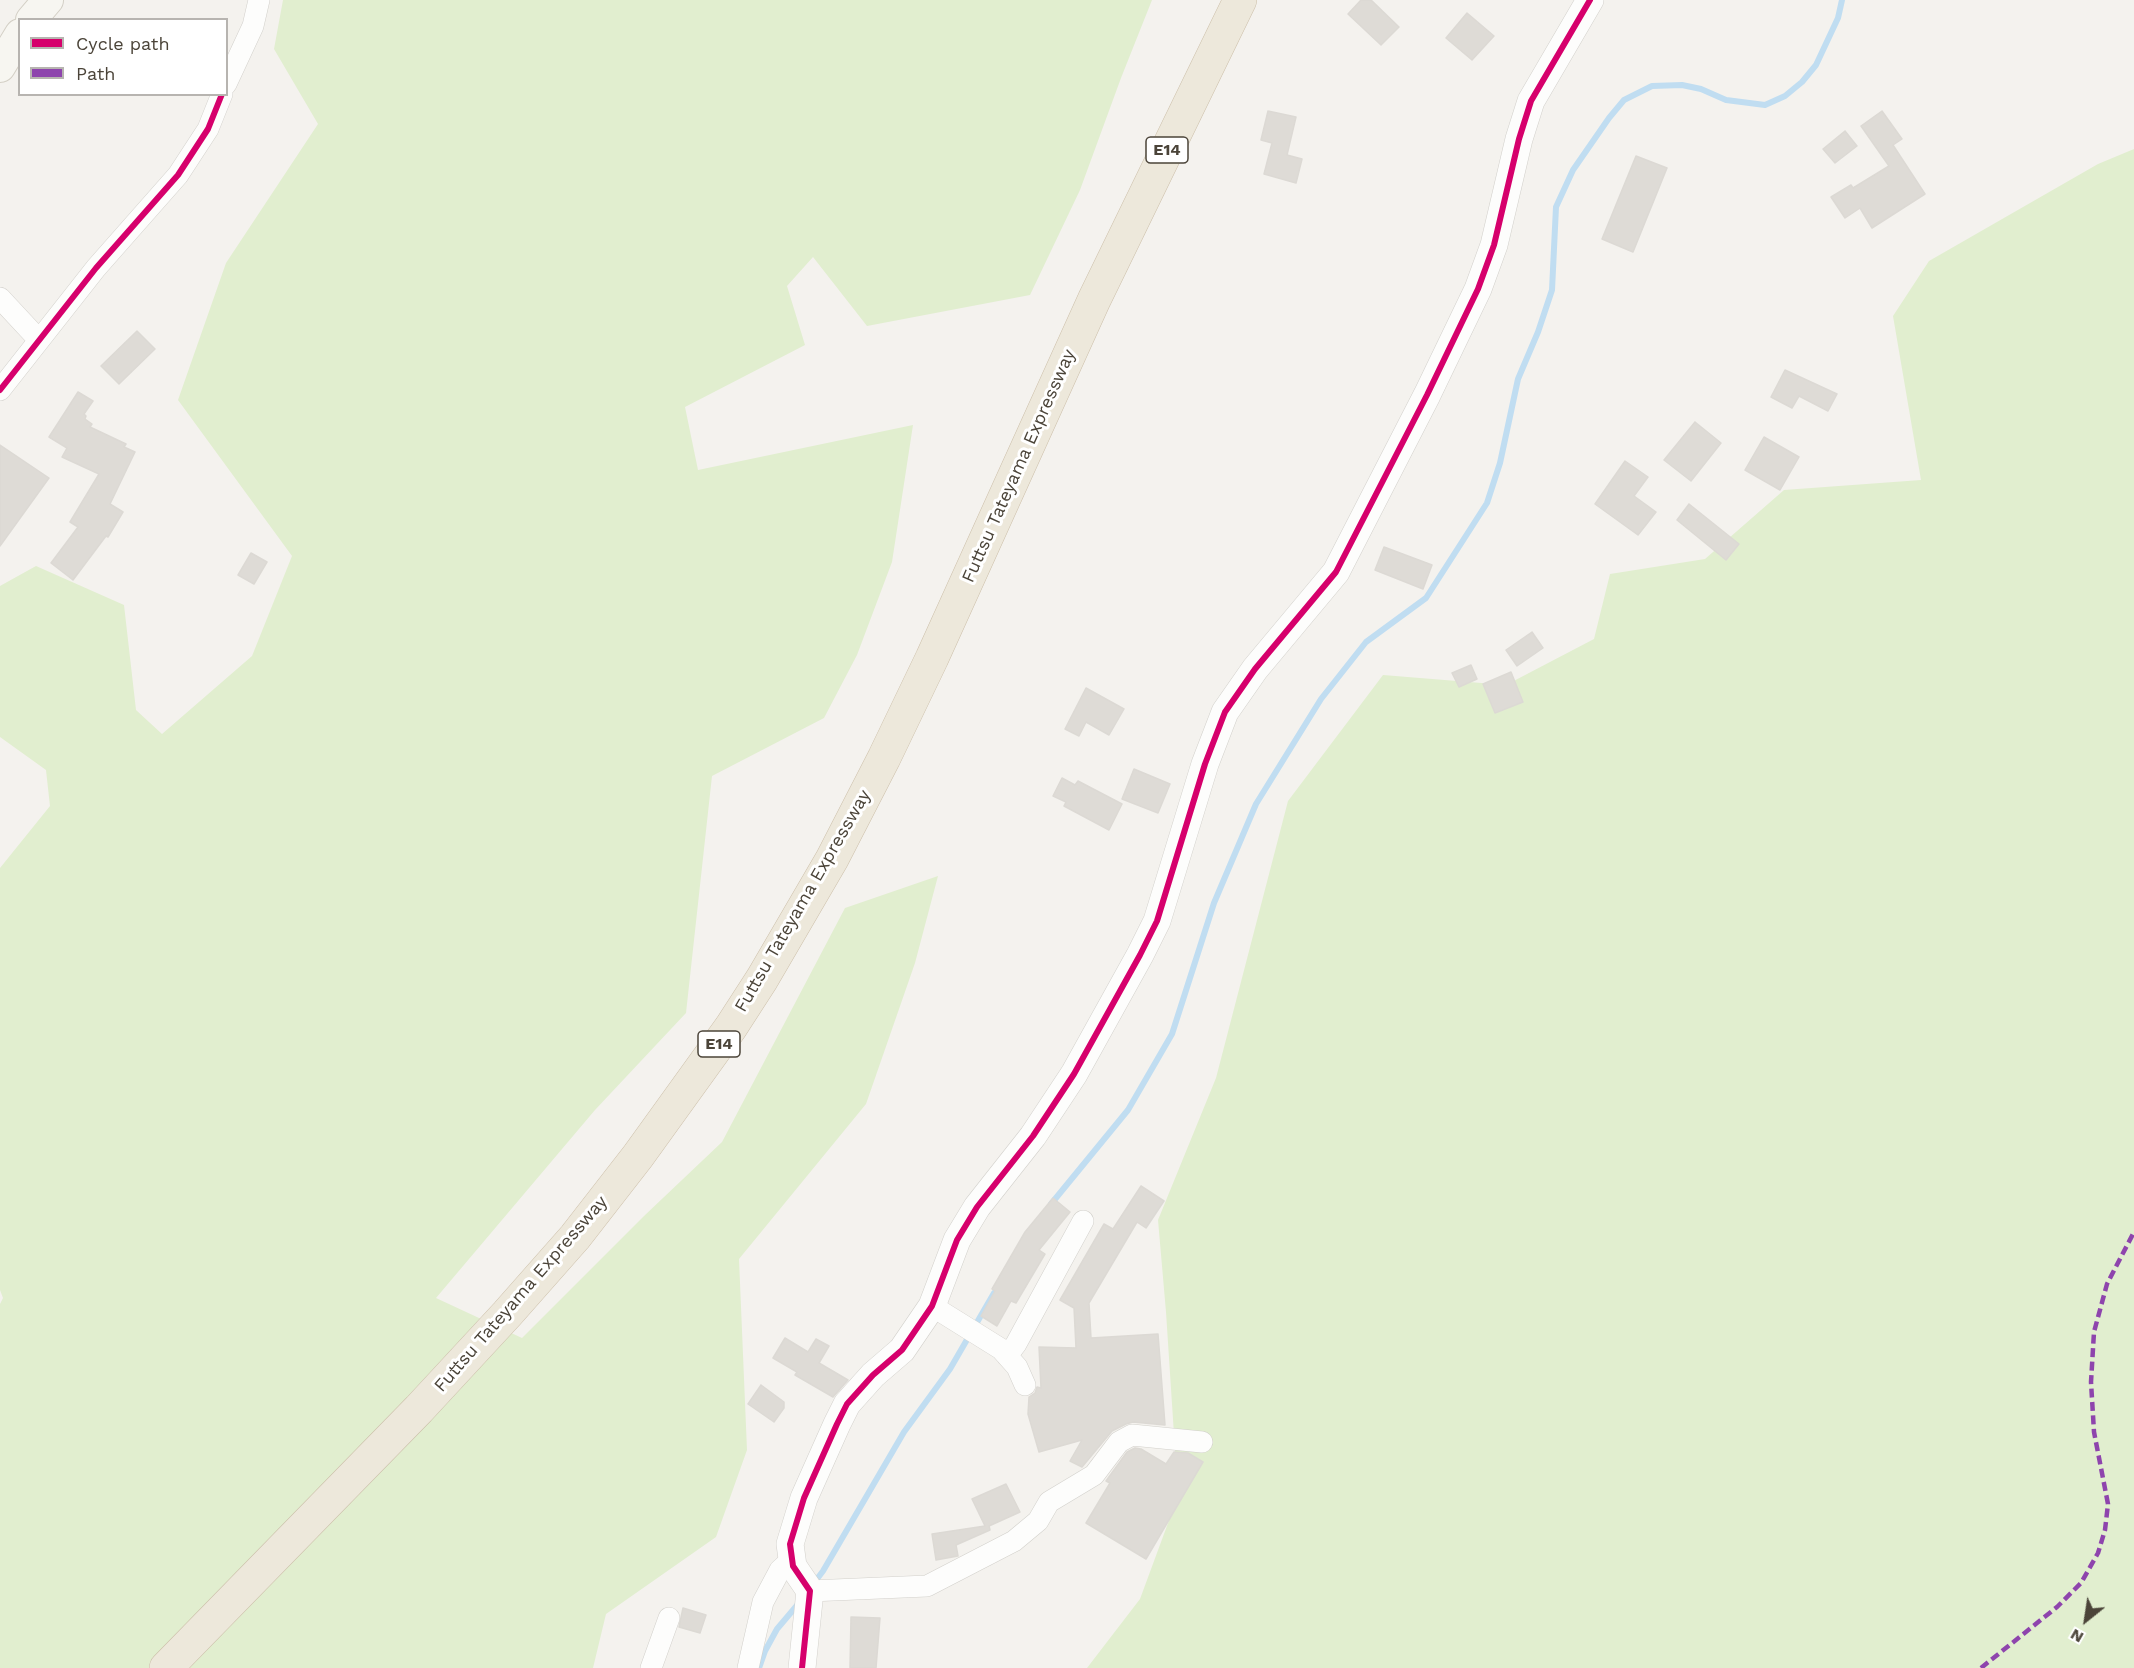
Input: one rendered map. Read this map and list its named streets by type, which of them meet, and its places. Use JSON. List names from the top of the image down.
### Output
{
  "streets": {
    "highway": ["E14", "Futtsu Tateyama Expressway"]
  },
  "legend": ["Cycle path", "Path"],
  "north": "bottom left"
}
